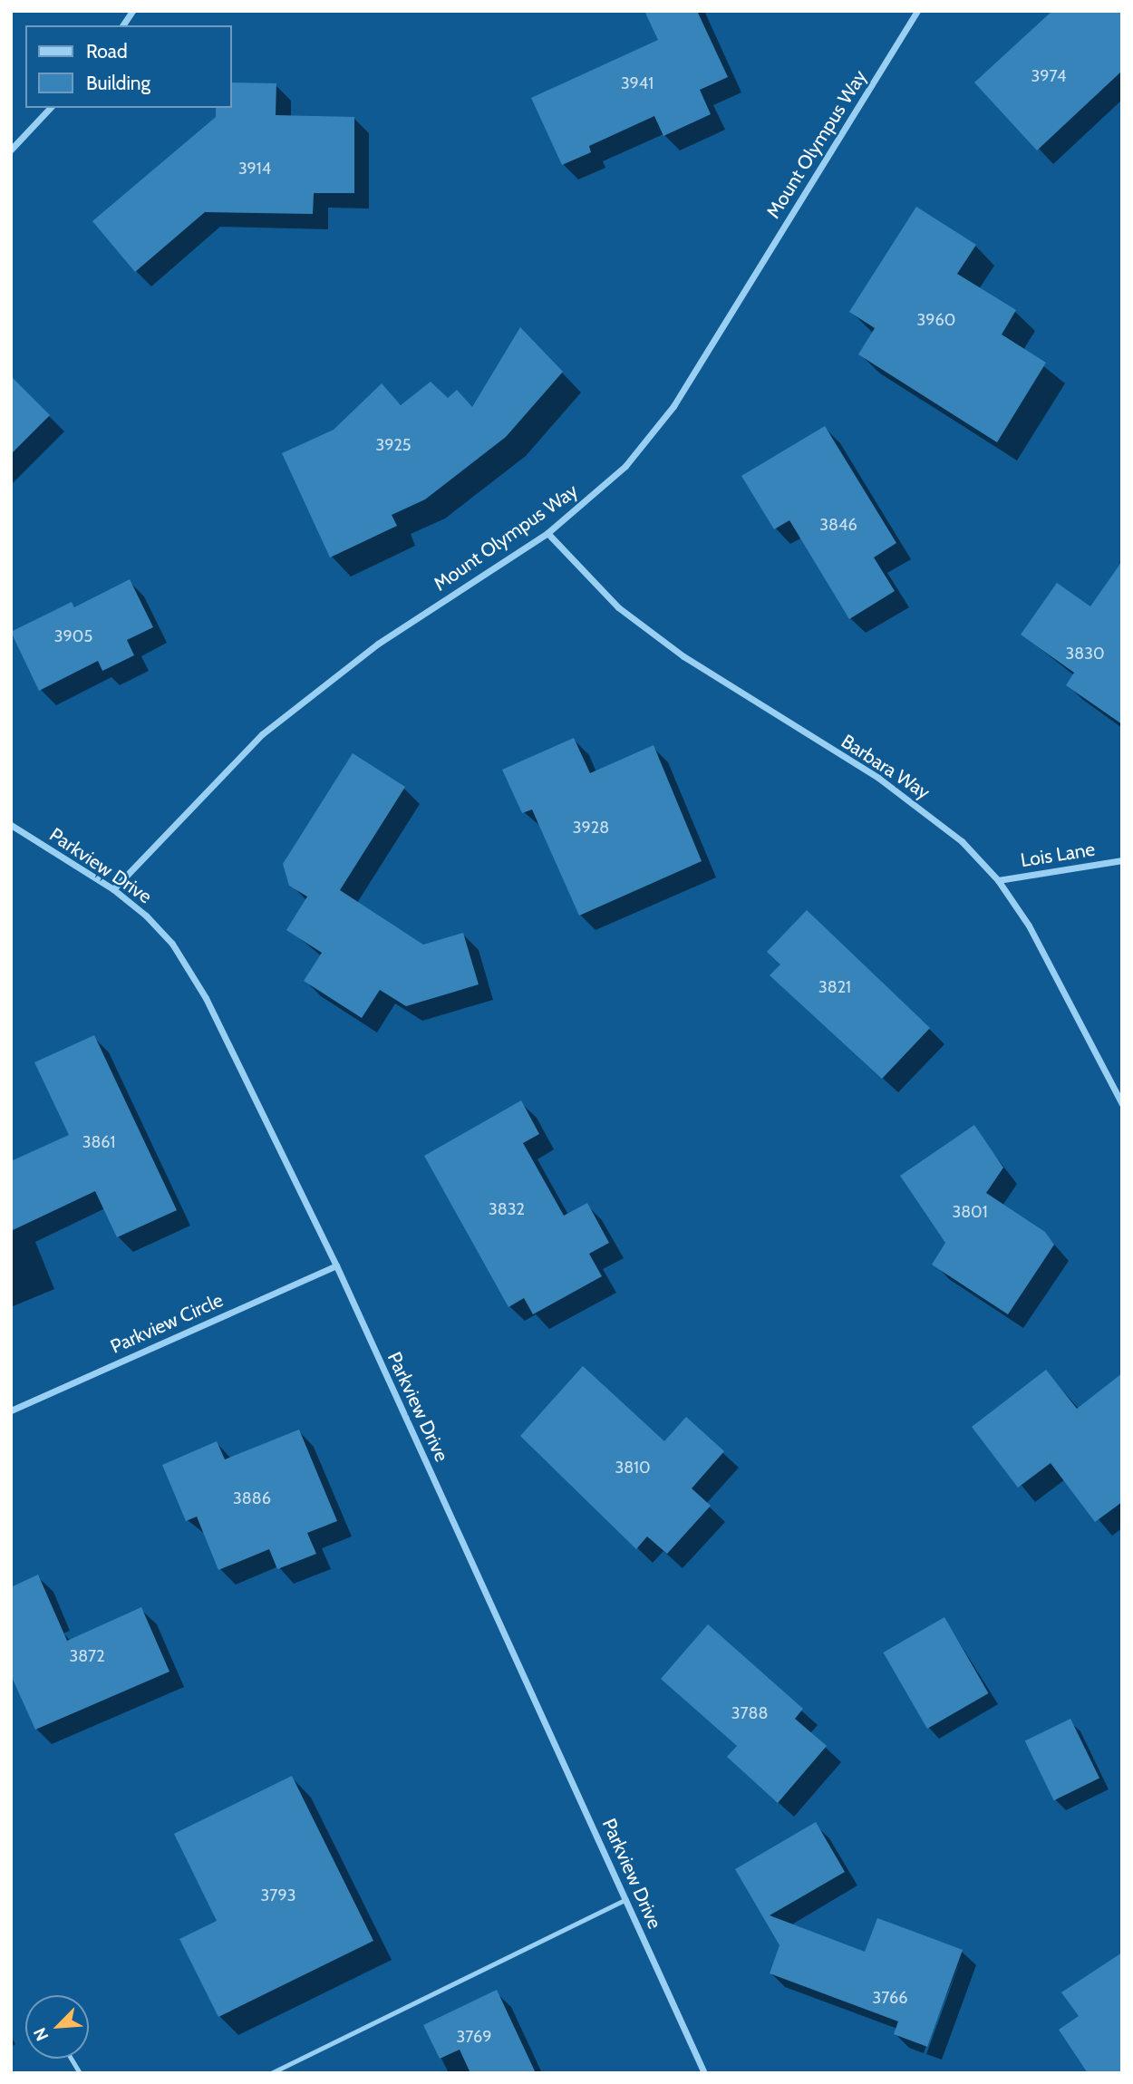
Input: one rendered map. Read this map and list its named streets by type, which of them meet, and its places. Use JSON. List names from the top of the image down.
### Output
{
  "streets": {
    "street": [
      "Mount Olympus Way",
      "Barbara Way",
      "Lois Lane",
      "Parkview Drive",
      "Parkview Circle"
    ]
  },
  "crossings": [
    ["Mount Olympus Way", "Barbara Way"],
    ["Mount Olympus Way", "Parkview Drive"],
    ["Barbara Way", "Lois Lane"],
    ["Parkview Drive", "Parkview Circle"]
  ],
  "house_numbers": [
    "3974",
    "3941",
    "3914",
    "3960",
    "3925",
    "3846",
    "3905",
    "3830",
    "3928",
    "3821",
    "3861",
    "3832",
    "3801",
    "3810",
    "3886",
    "3872",
    "3788",
    "3793",
    "3766",
    "3769"
  ],
  "legend": ["Road", "Building"],
  "north": "bottom left"
}
